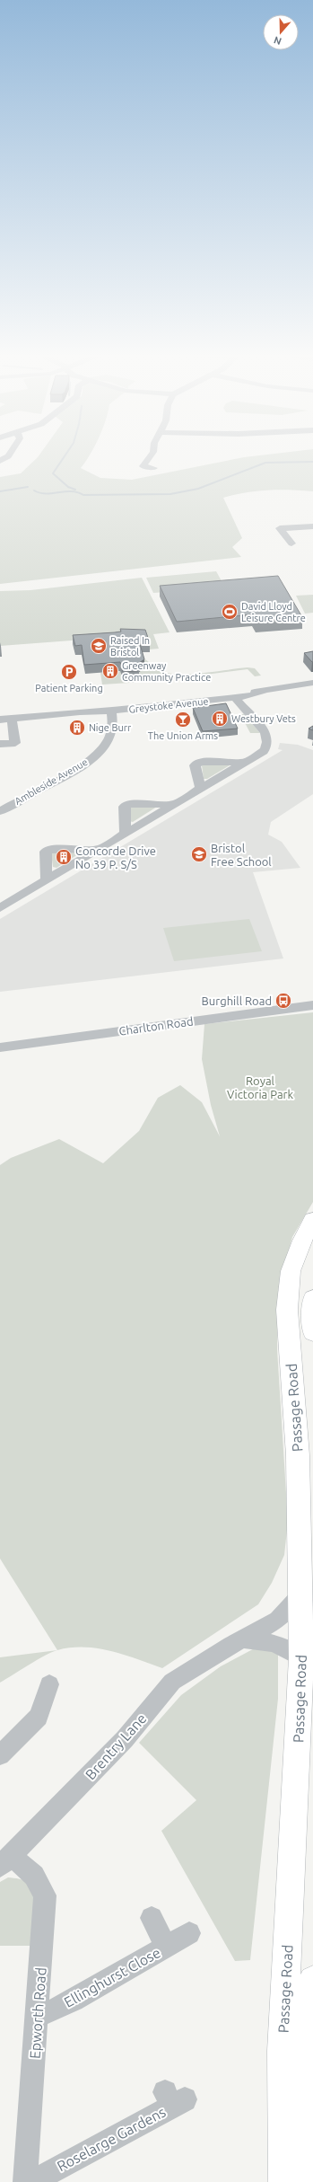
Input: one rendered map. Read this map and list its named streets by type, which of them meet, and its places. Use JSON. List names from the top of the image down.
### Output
{
  "streets": {
    "main road": ["Passage Road"],
    "street": [
      "Greystoke Avenue",
      "Ambleside Avenue",
      "Charlton Road",
      "Brentry Lane",
      "Ellinghurst Close",
      "Epworth Road",
      "Roselarge Gardens"
    ]
  },
  "crossings": [
    ["Greystoke Avenue", "Ambleside Avenue"],
    ["Passage Road", "Brentry Lane"],
    ["Brentry Lane", "Epworth Road"],
    ["Ellinghurst Close", "Epworth Road"]
  ],
  "parks": ["Royal Victoria Park"],
  "places": {
    "sports": ["David Lloyd Leisure Centre"],
    "school or university": ["Raised In Bristol", "Bristol Free School"],
    "building": [
      "Greenway Community Practice",
      "Westbury Vets",
      "Nige Burr",
      "Concorde Drive No 39 P. S/S"
    ],
    "parking": ["Patient Parking"],
    "bar": ["The Union Arms"],
    "bus stop": ["Burghill Road"]
  },
  "north": "bottom"
}
